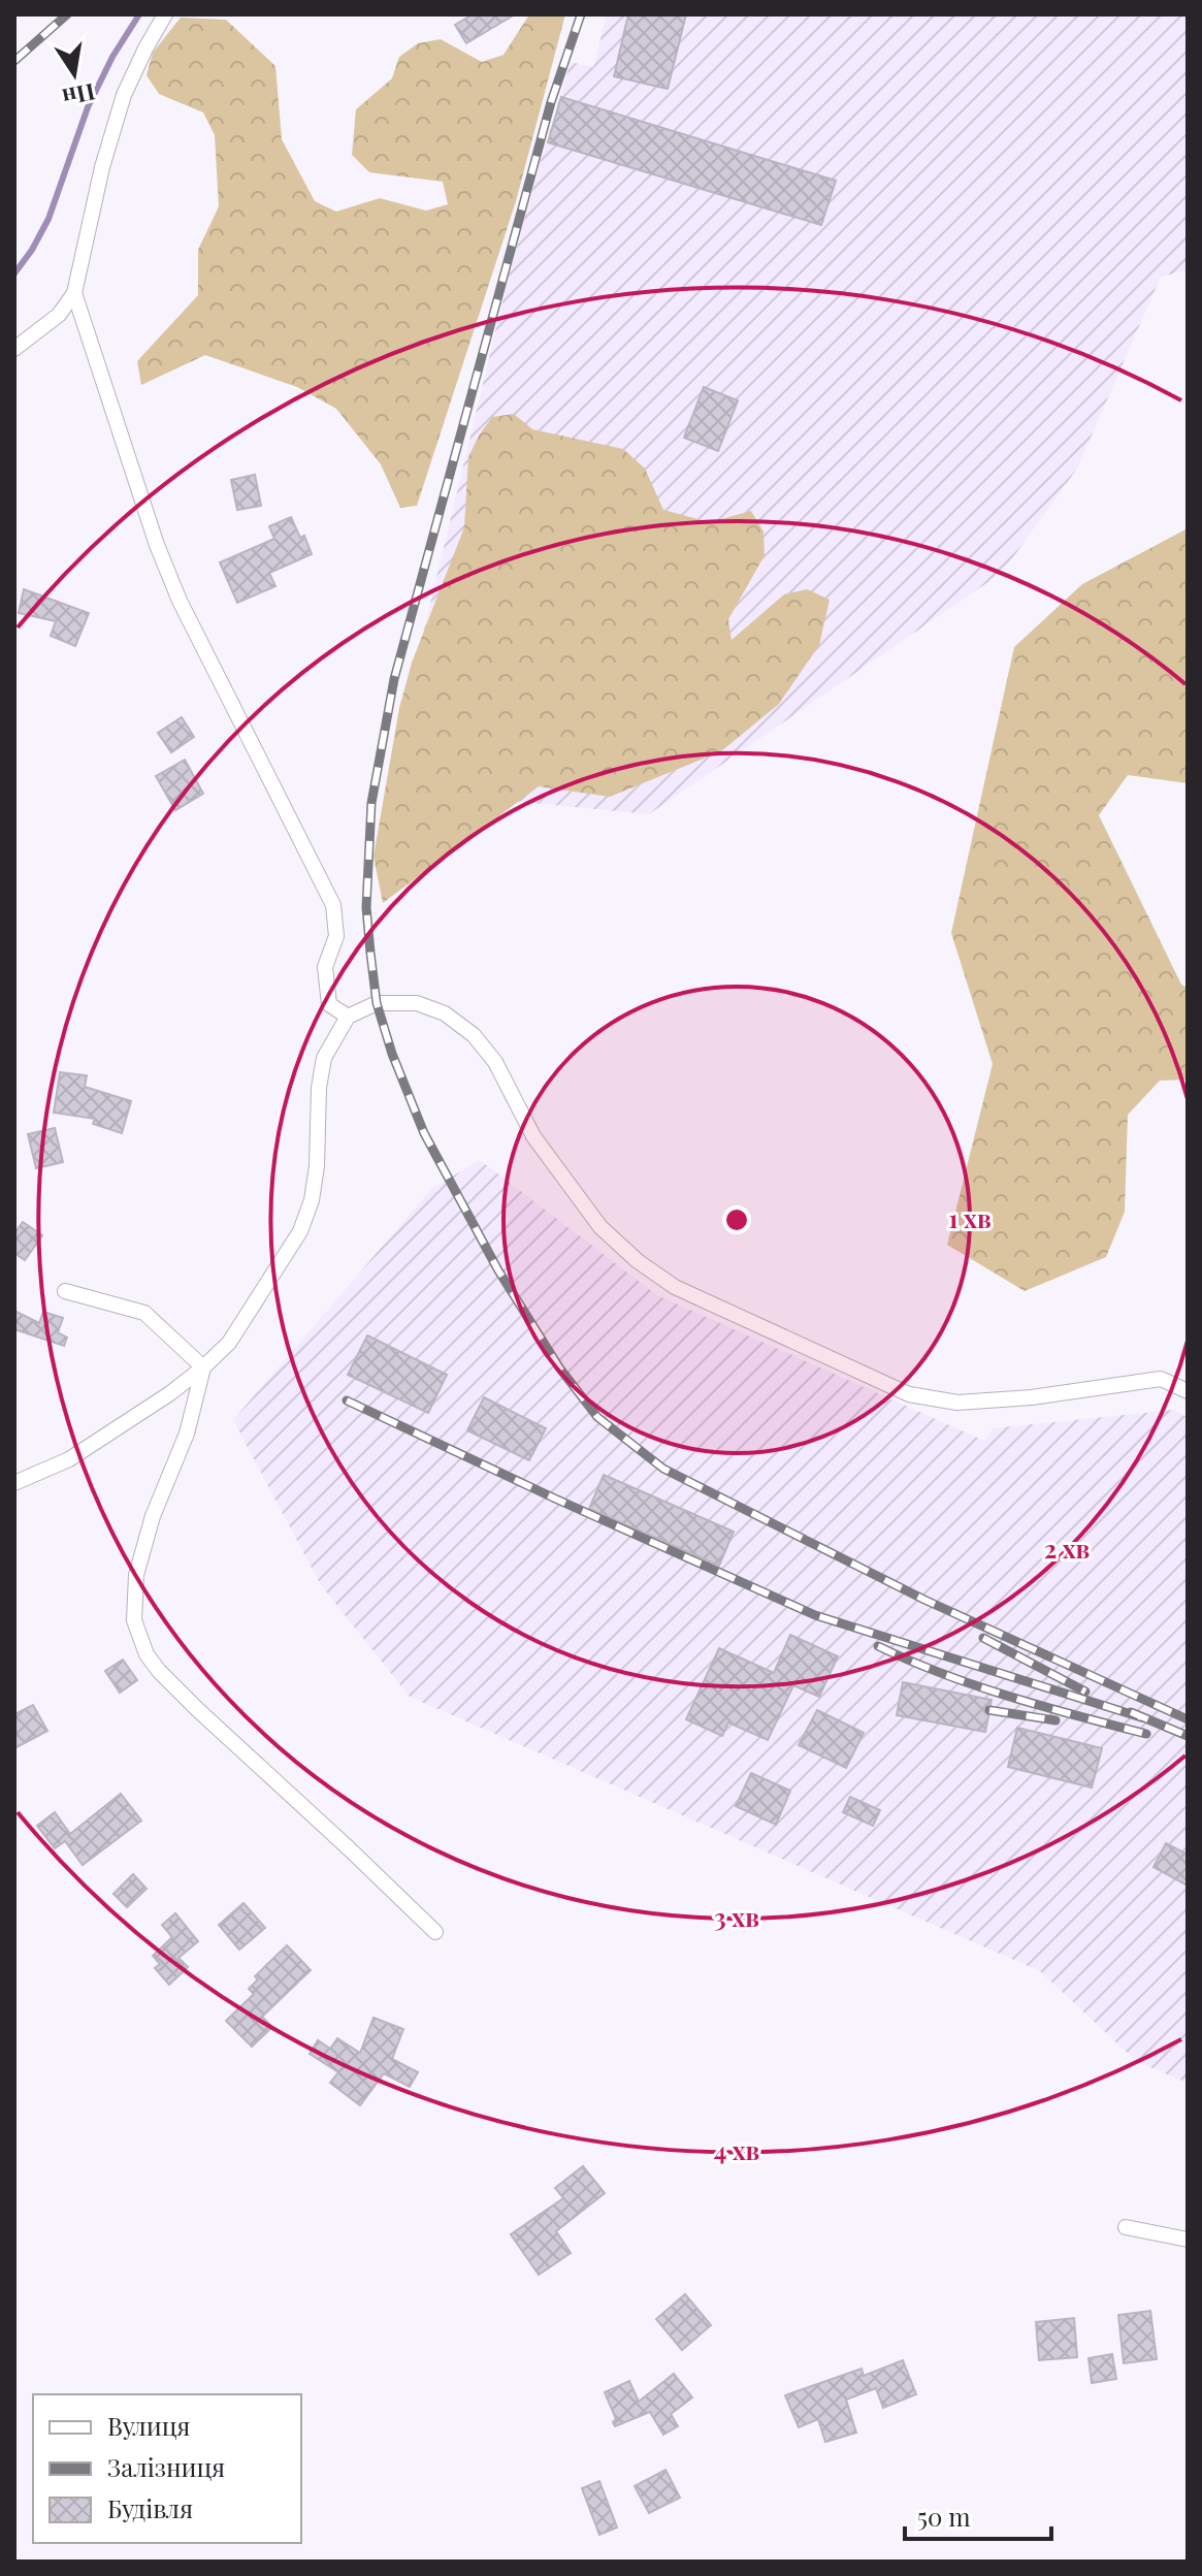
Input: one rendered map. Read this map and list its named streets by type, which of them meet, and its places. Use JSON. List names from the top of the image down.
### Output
{
  "legend": ["Вулиця", "Залізниця", "Будівля"],
  "scale_bar": "50 m",
  "north": "bottom",
  "rings": [
    "1 хв",
    "2 хв",
    "3 хв",
    "4 хв"
  ]
}
